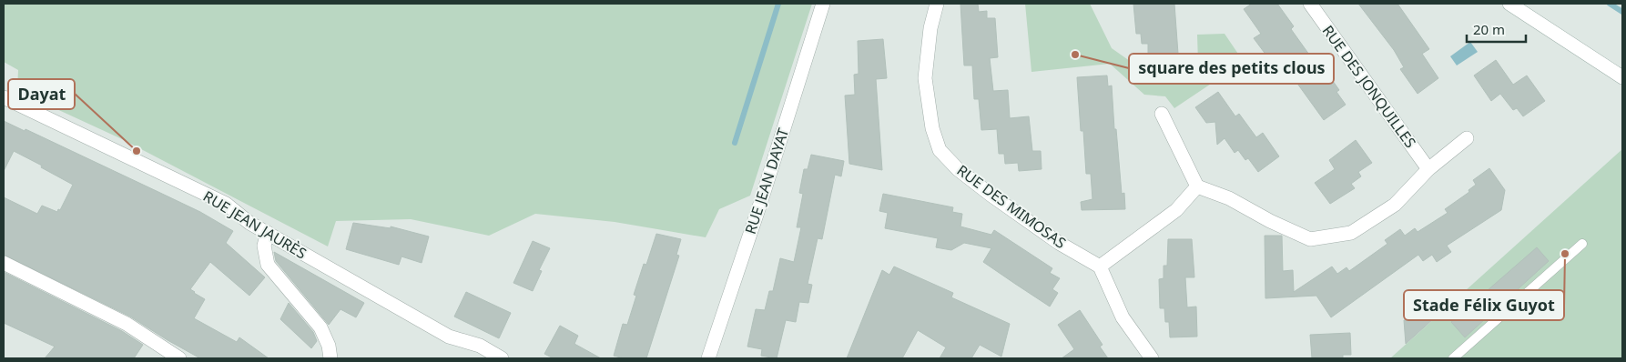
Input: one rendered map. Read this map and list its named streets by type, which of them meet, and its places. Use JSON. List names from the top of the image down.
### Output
{
  "streets": {
    "street": [
      "RUE DES JONQUILLES",
      "RUE JEAN DAYAT",
      "RUE DES MIMOSAS",
      "RUE JEAN JAURÈS"
    ]
  },
  "places": ["square des petits clous", "Dayat", "Stade Félix Guyot"],
  "scale_bar": "20 m"
}
